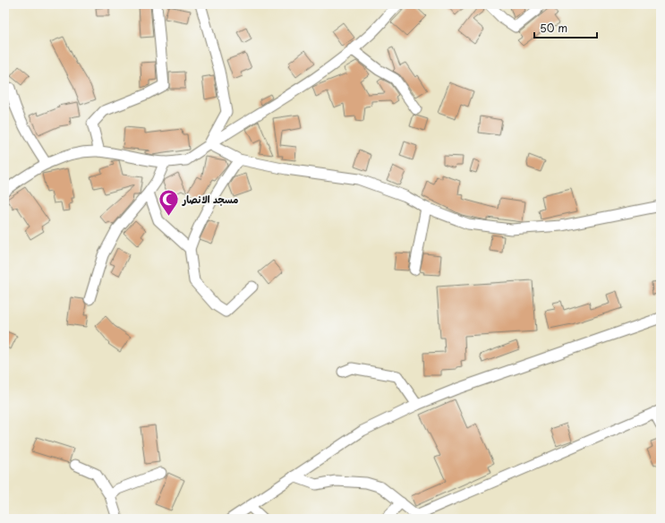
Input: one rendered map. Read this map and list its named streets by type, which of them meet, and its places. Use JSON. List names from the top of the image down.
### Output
{
  "places": {
    "mosque": ["مسجد الانصار"]
  },
  "scale_bar": "50 m"
}
